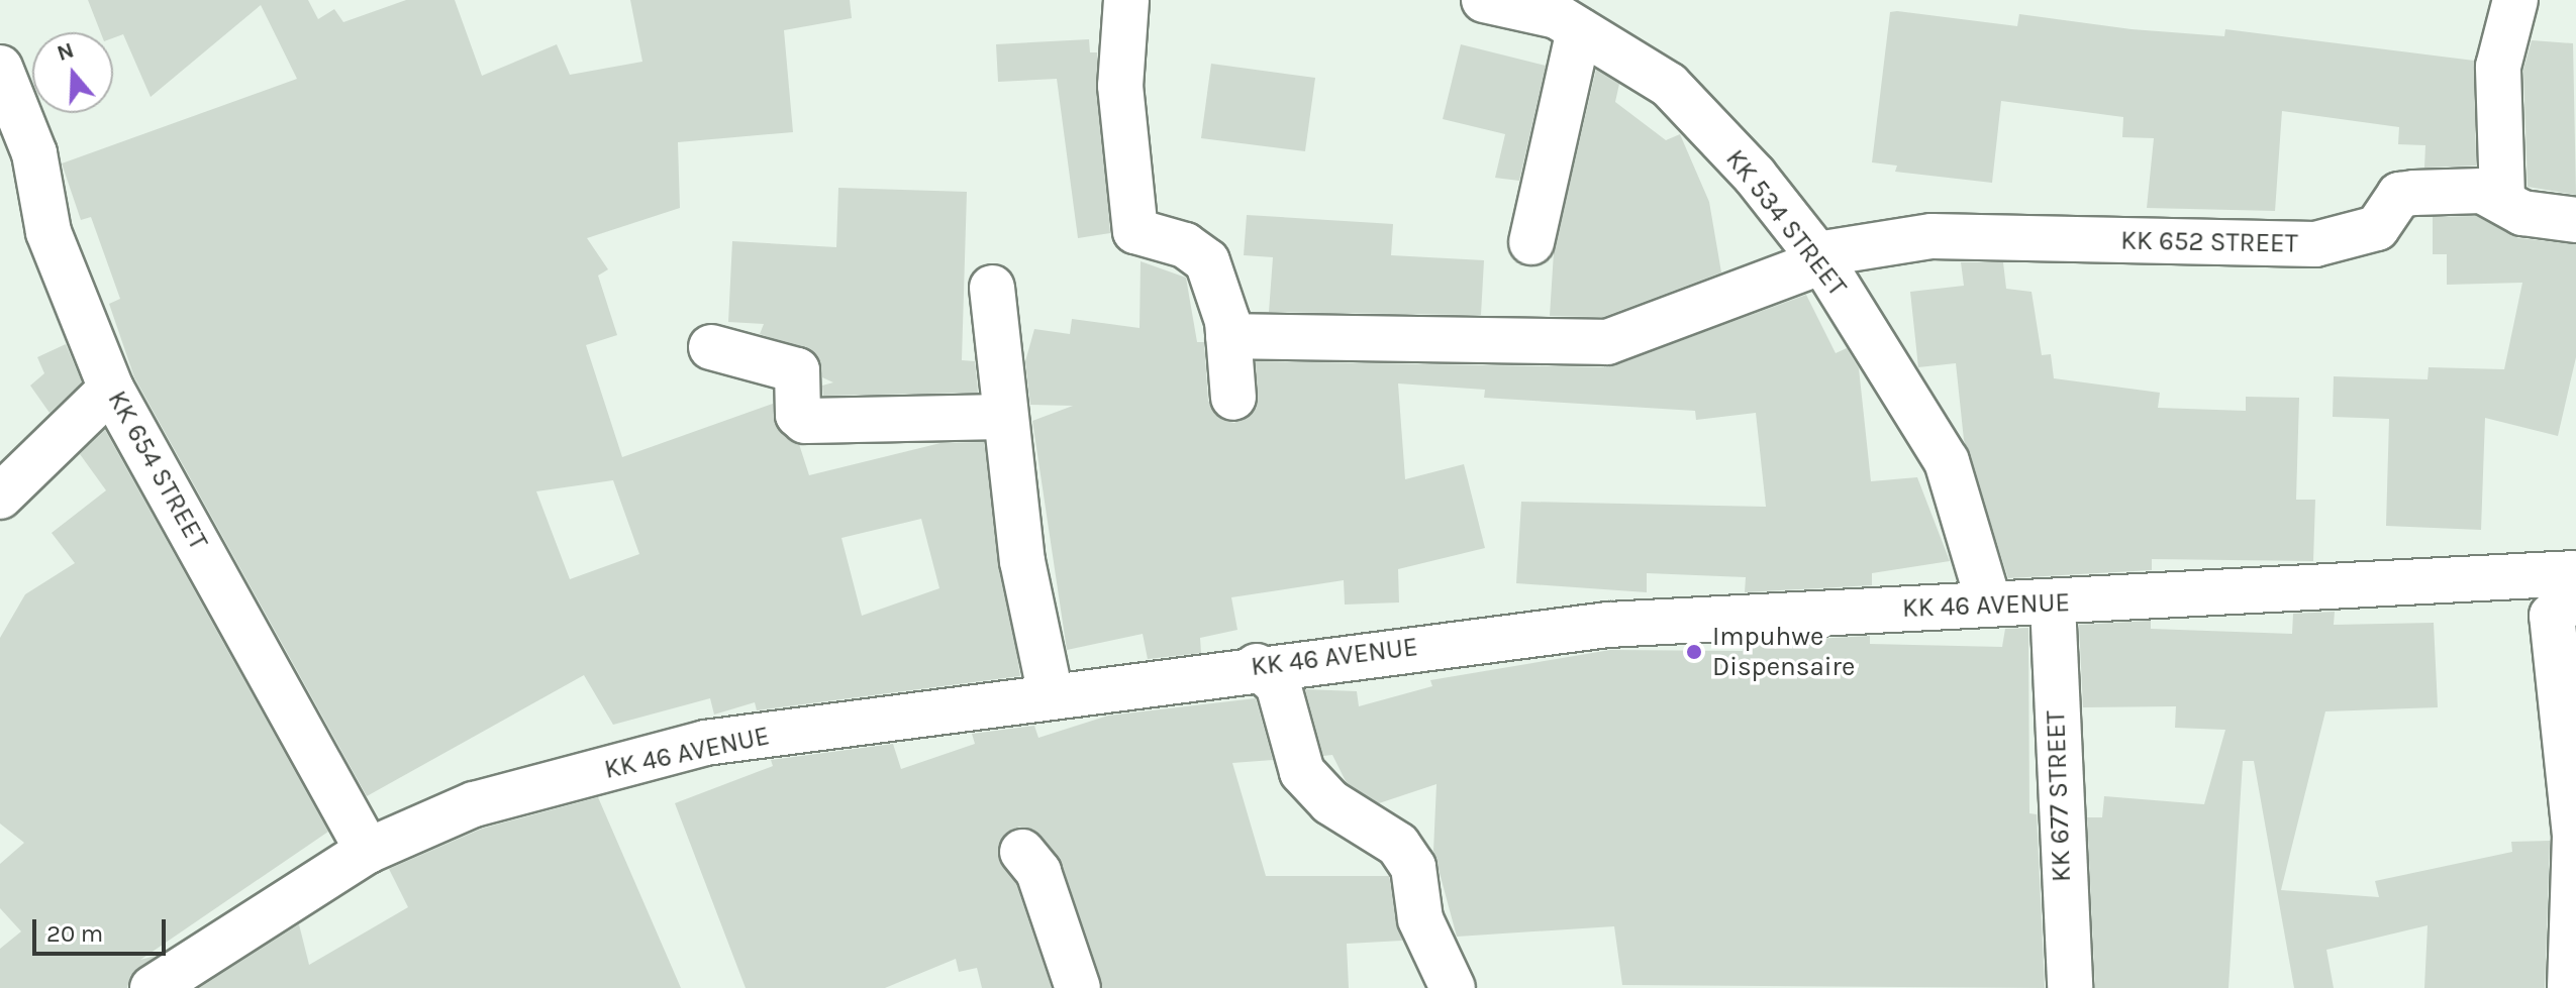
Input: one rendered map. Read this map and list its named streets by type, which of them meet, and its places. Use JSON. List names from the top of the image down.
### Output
{
  "streets": {
    "street": [
      "KK 534 STREET",
      "KK 652 STREET",
      "KK 654 STREET",
      "KK 46 AVENUE",
      "KK 677 STREET"
    ]
  },
  "crossings": [
    ["KK 534 STREET", "KK 652 STREET"],
    ["KK 534 STREET", "KK 46 AVENUE"],
    ["KK 654 STREET", "KK 46 AVENUE"],
    ["KK 46 AVENUE", "KK 677 STREET"]
  ],
  "places": ["Impuhwe Dispensaire"],
  "scale_bar": "20 m",
  "north": "top"
}
